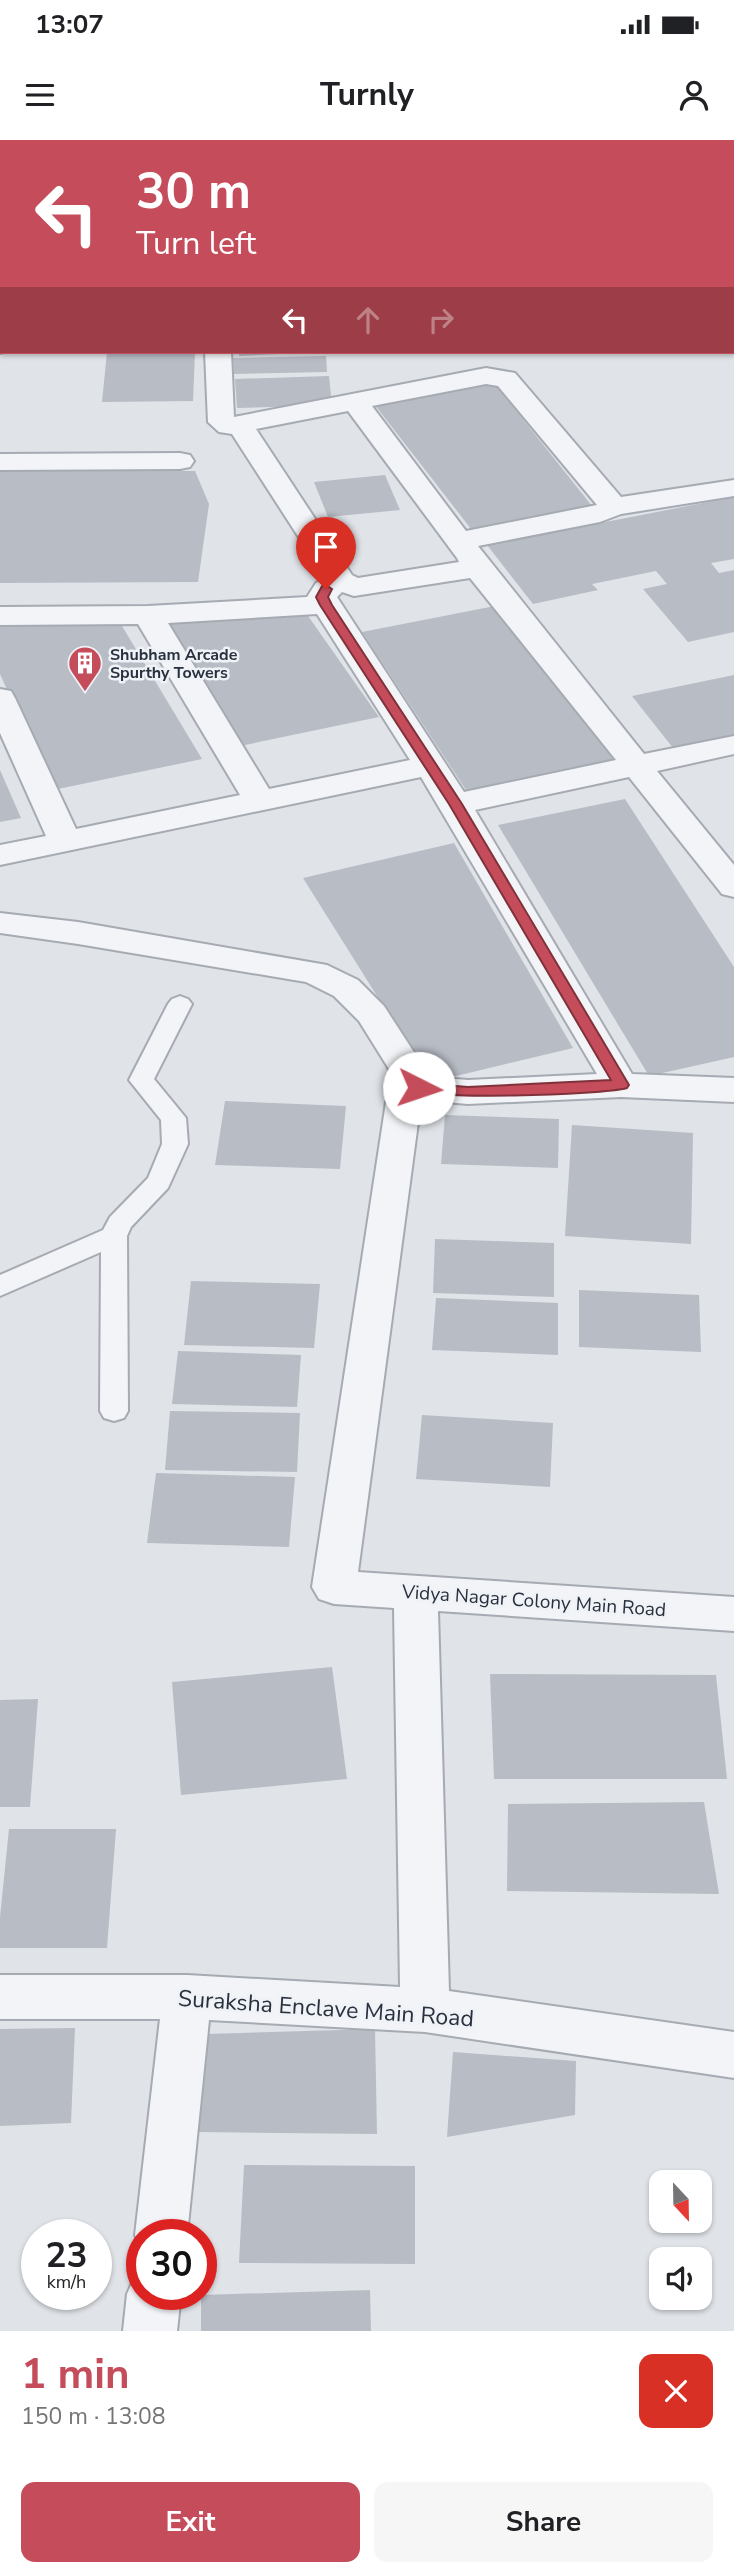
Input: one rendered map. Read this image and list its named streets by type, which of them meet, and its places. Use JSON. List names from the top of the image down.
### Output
{
  "streets": {
    "street": ["Vidya Nagar Colony Main Road", "Suraksha Enclave Main Road"]
  },
  "places": {
    "building": ["Shubham Arcade Spurthy Towers"]
  },
  "north": "bottom",
  "page": {
    "status": "13:07",
    "header": "Turnly",
    "turn": ["30 m", "Turn left"],
    "speed": "23 km/h",
    "limit": "30",
    "heading": ["1 min", "150 m · 13:08"],
    "buttons": ["Exit", "Share"]
  }
}
